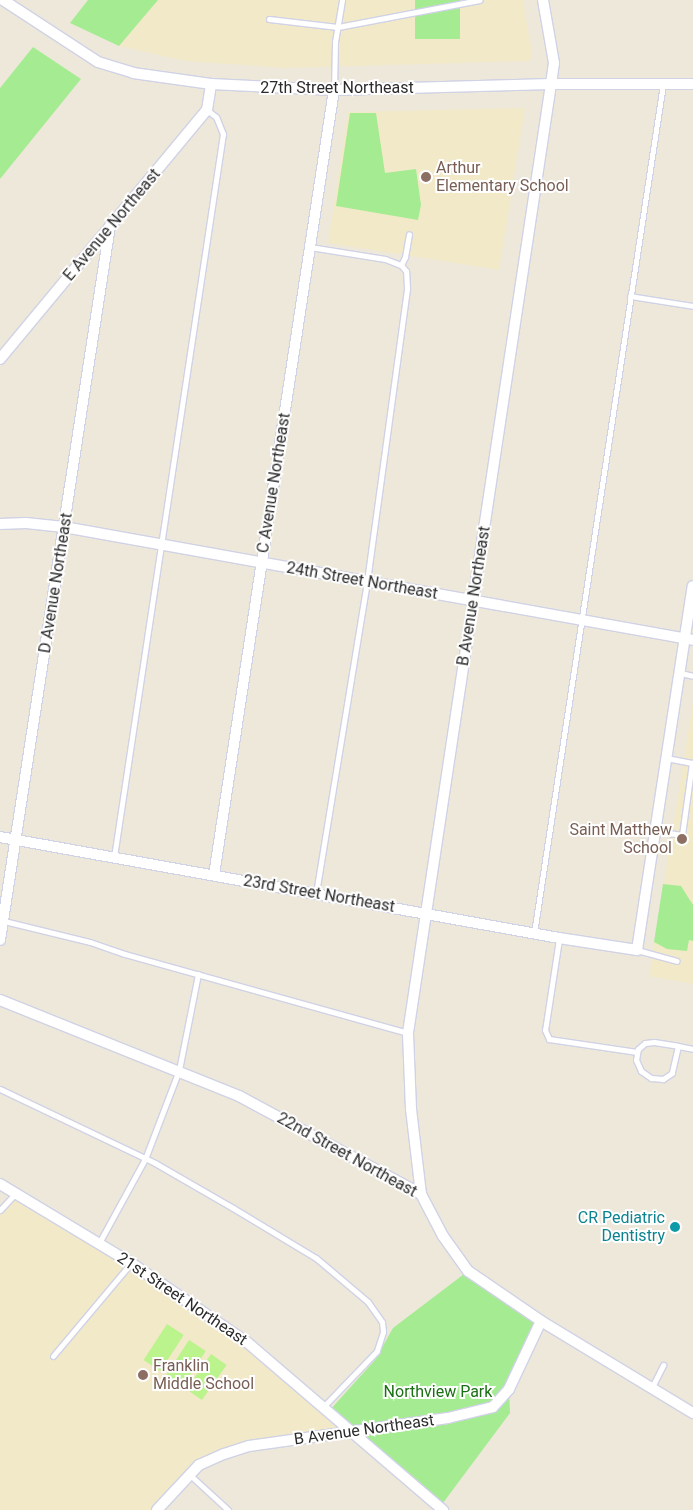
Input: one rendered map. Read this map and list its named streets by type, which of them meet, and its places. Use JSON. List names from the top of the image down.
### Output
{
  "streets": {
    "street": [
      "27th Street Northeast",
      "E Avenue Northeast",
      "C Avenue Northeast",
      "24th Street Northeast",
      "D Avenue Northeast",
      "B Avenue Northeast",
      "23rd Street Northeast",
      "22nd Street Northeast",
      "21st Street Northeast"
    ]
  },
  "crossings": [
    ["27th Street Northeast", "E Avenue Northeast"],
    ["27th Street Northeast", "C Avenue Northeast"],
    ["27th Street Northeast", "B Avenue Northeast"],
    ["E Avenue Northeast", "D Avenue Northeast"],
    ["C Avenue Northeast", "24th Street Northeast"],
    ["C Avenue Northeast", "23rd Street Northeast"],
    ["24th Street Northeast", "D Avenue Northeast"],
    ["24th Street Northeast", "B Avenue Northeast"],
    ["D Avenue Northeast", "23rd Street Northeast"],
    ["B Avenue Northeast", "23rd Street Northeast"],
    ["B Avenue Northeast", "22nd Street Northeast"],
    ["B Avenue Northeast", "21st Street Northeast"]
  ],
  "parks": ["Northview Park"],
  "places": [
    "Arthur Elementary School",
    "Saint Matthew School",
    "CR Pediatric Dentistry",
    "Franklin Middle School"
  ]
}
